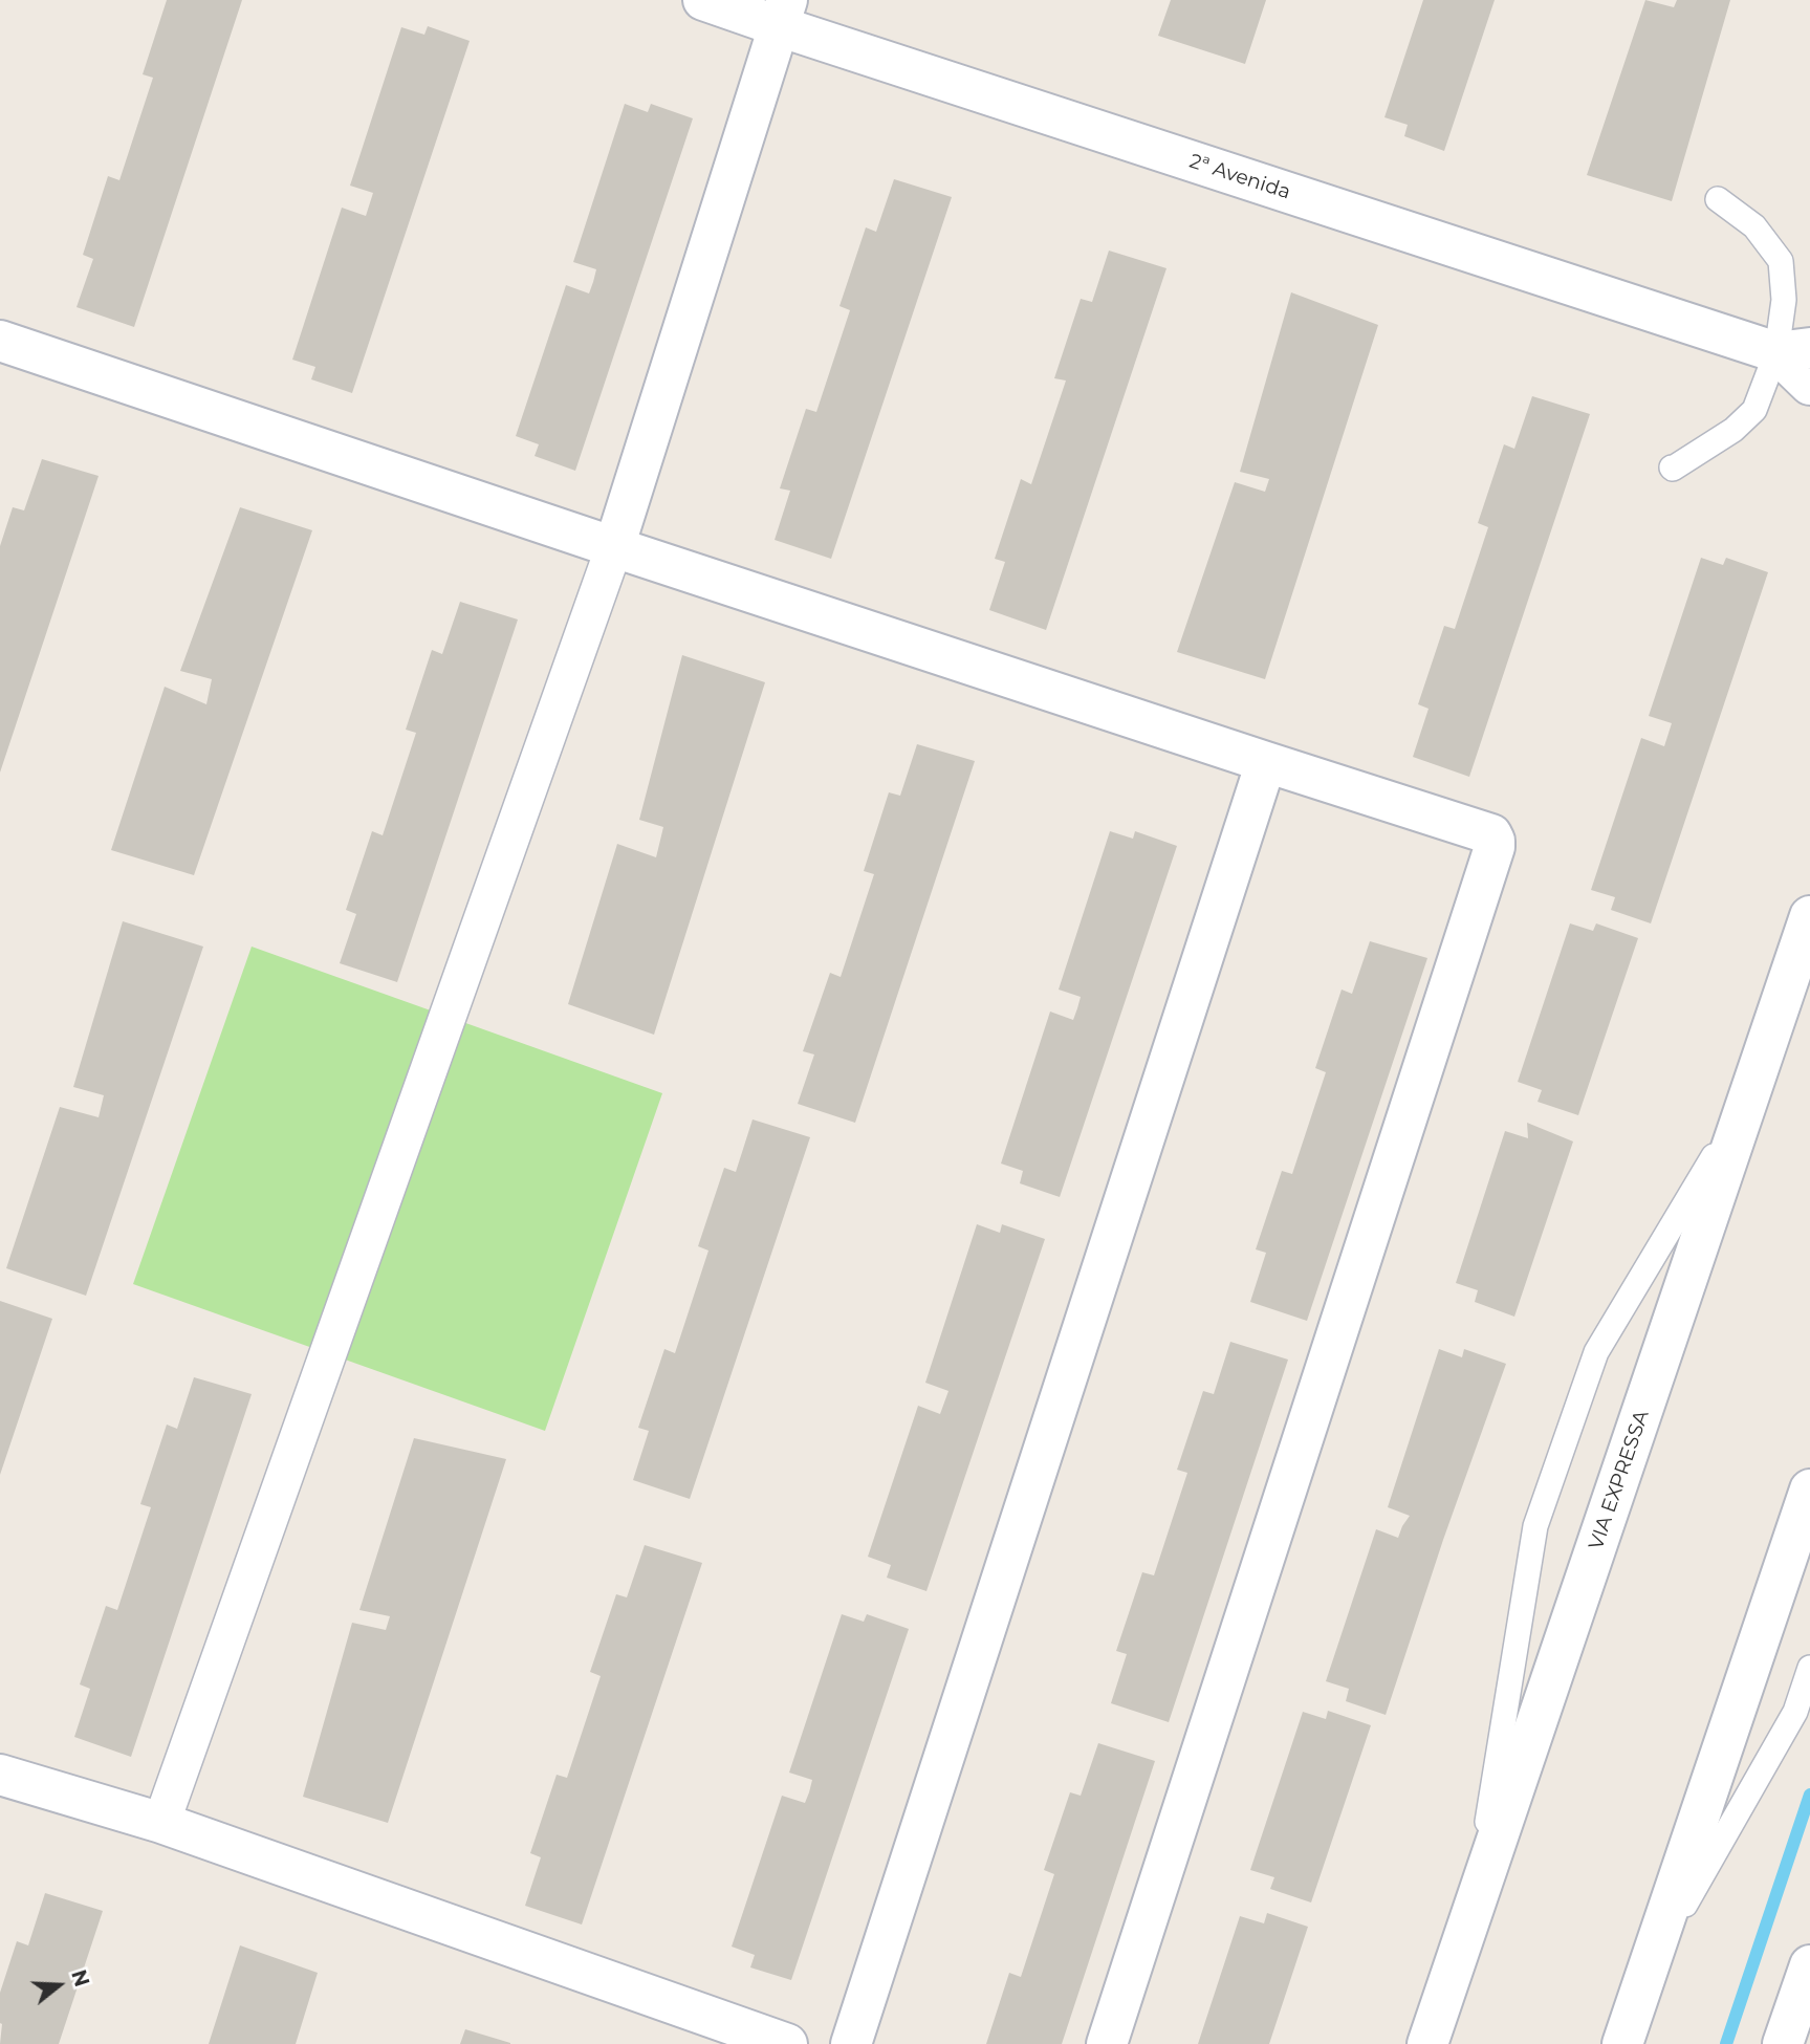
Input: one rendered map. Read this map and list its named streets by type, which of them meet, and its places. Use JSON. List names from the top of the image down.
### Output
{
  "streets": {
    "street": ["2ª Avenida", "VIA EXPRESSA"]
  },
  "north": "right"
}
